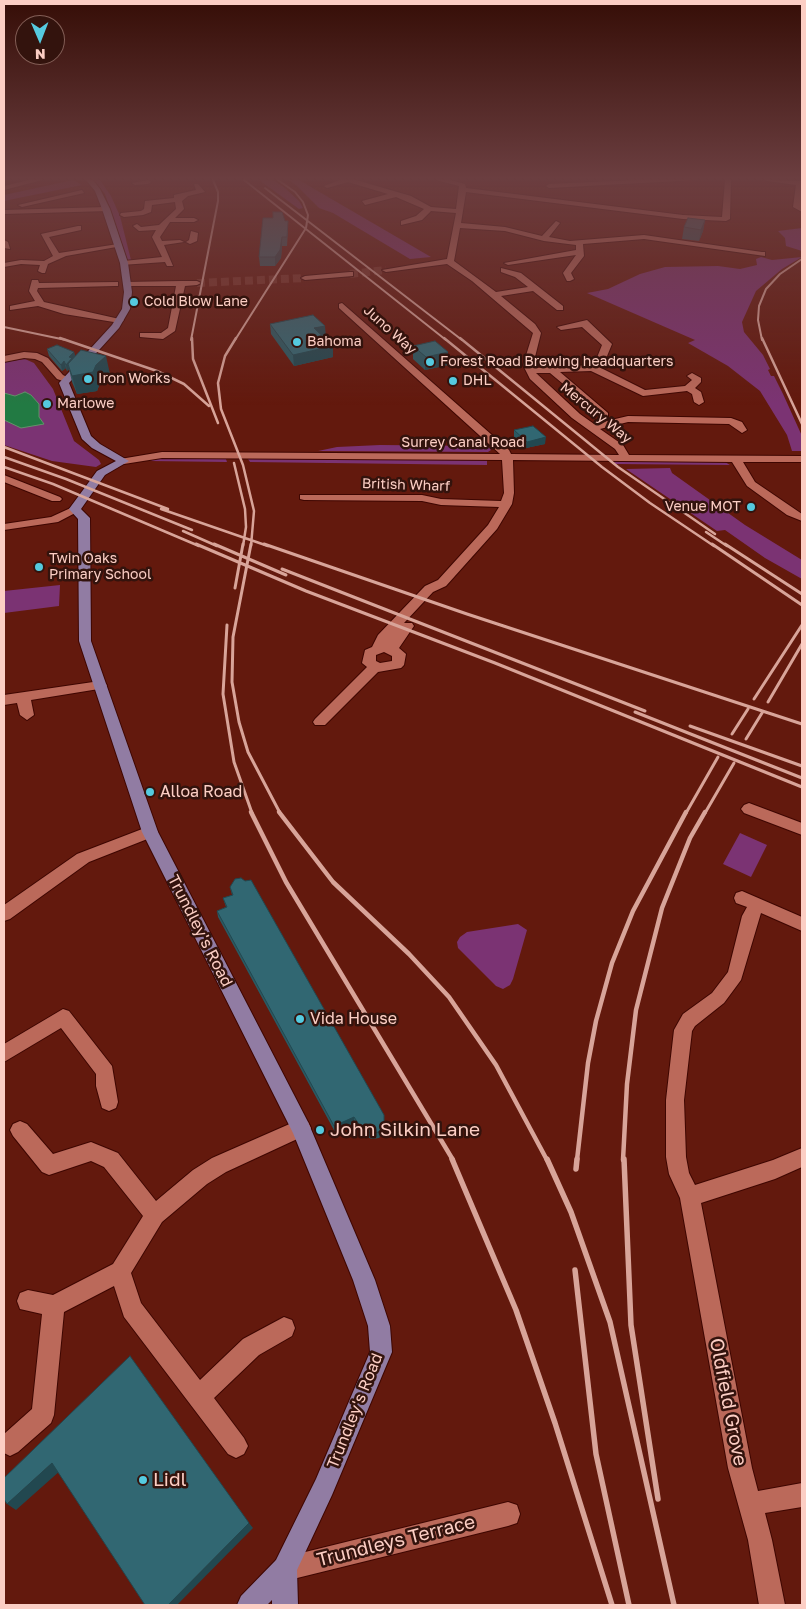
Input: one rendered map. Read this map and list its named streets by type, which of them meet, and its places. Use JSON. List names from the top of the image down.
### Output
{
  "streets": {
    "main road": ["Trundley's Road"],
    "street": [
      "Juno Way",
      "Mercury Way",
      "Surrey Canal Road",
      "British Wharf",
      "Oldfield Grove",
      "Trundleys Terrace"
    ]
  },
  "crossings": [
    ["Juno Way", "Surrey Canal Road"],
    ["Mercury Way", "Surrey Canal Road"],
    ["Trundley's Road", "Trundleys Terrace"]
  ],
  "places": [
    "Cold Blow Lane",
    "Bahoma",
    "Forest Road Brewing headquarters",
    "Iron Works",
    "DHL",
    "Marlowe",
    "Venue MOT",
    "Twin Oaks Primary School",
    "Alloa Road",
    "Vida House",
    "John Silkin Lane",
    "Lidl"
  ],
  "north": "bottom"
}
